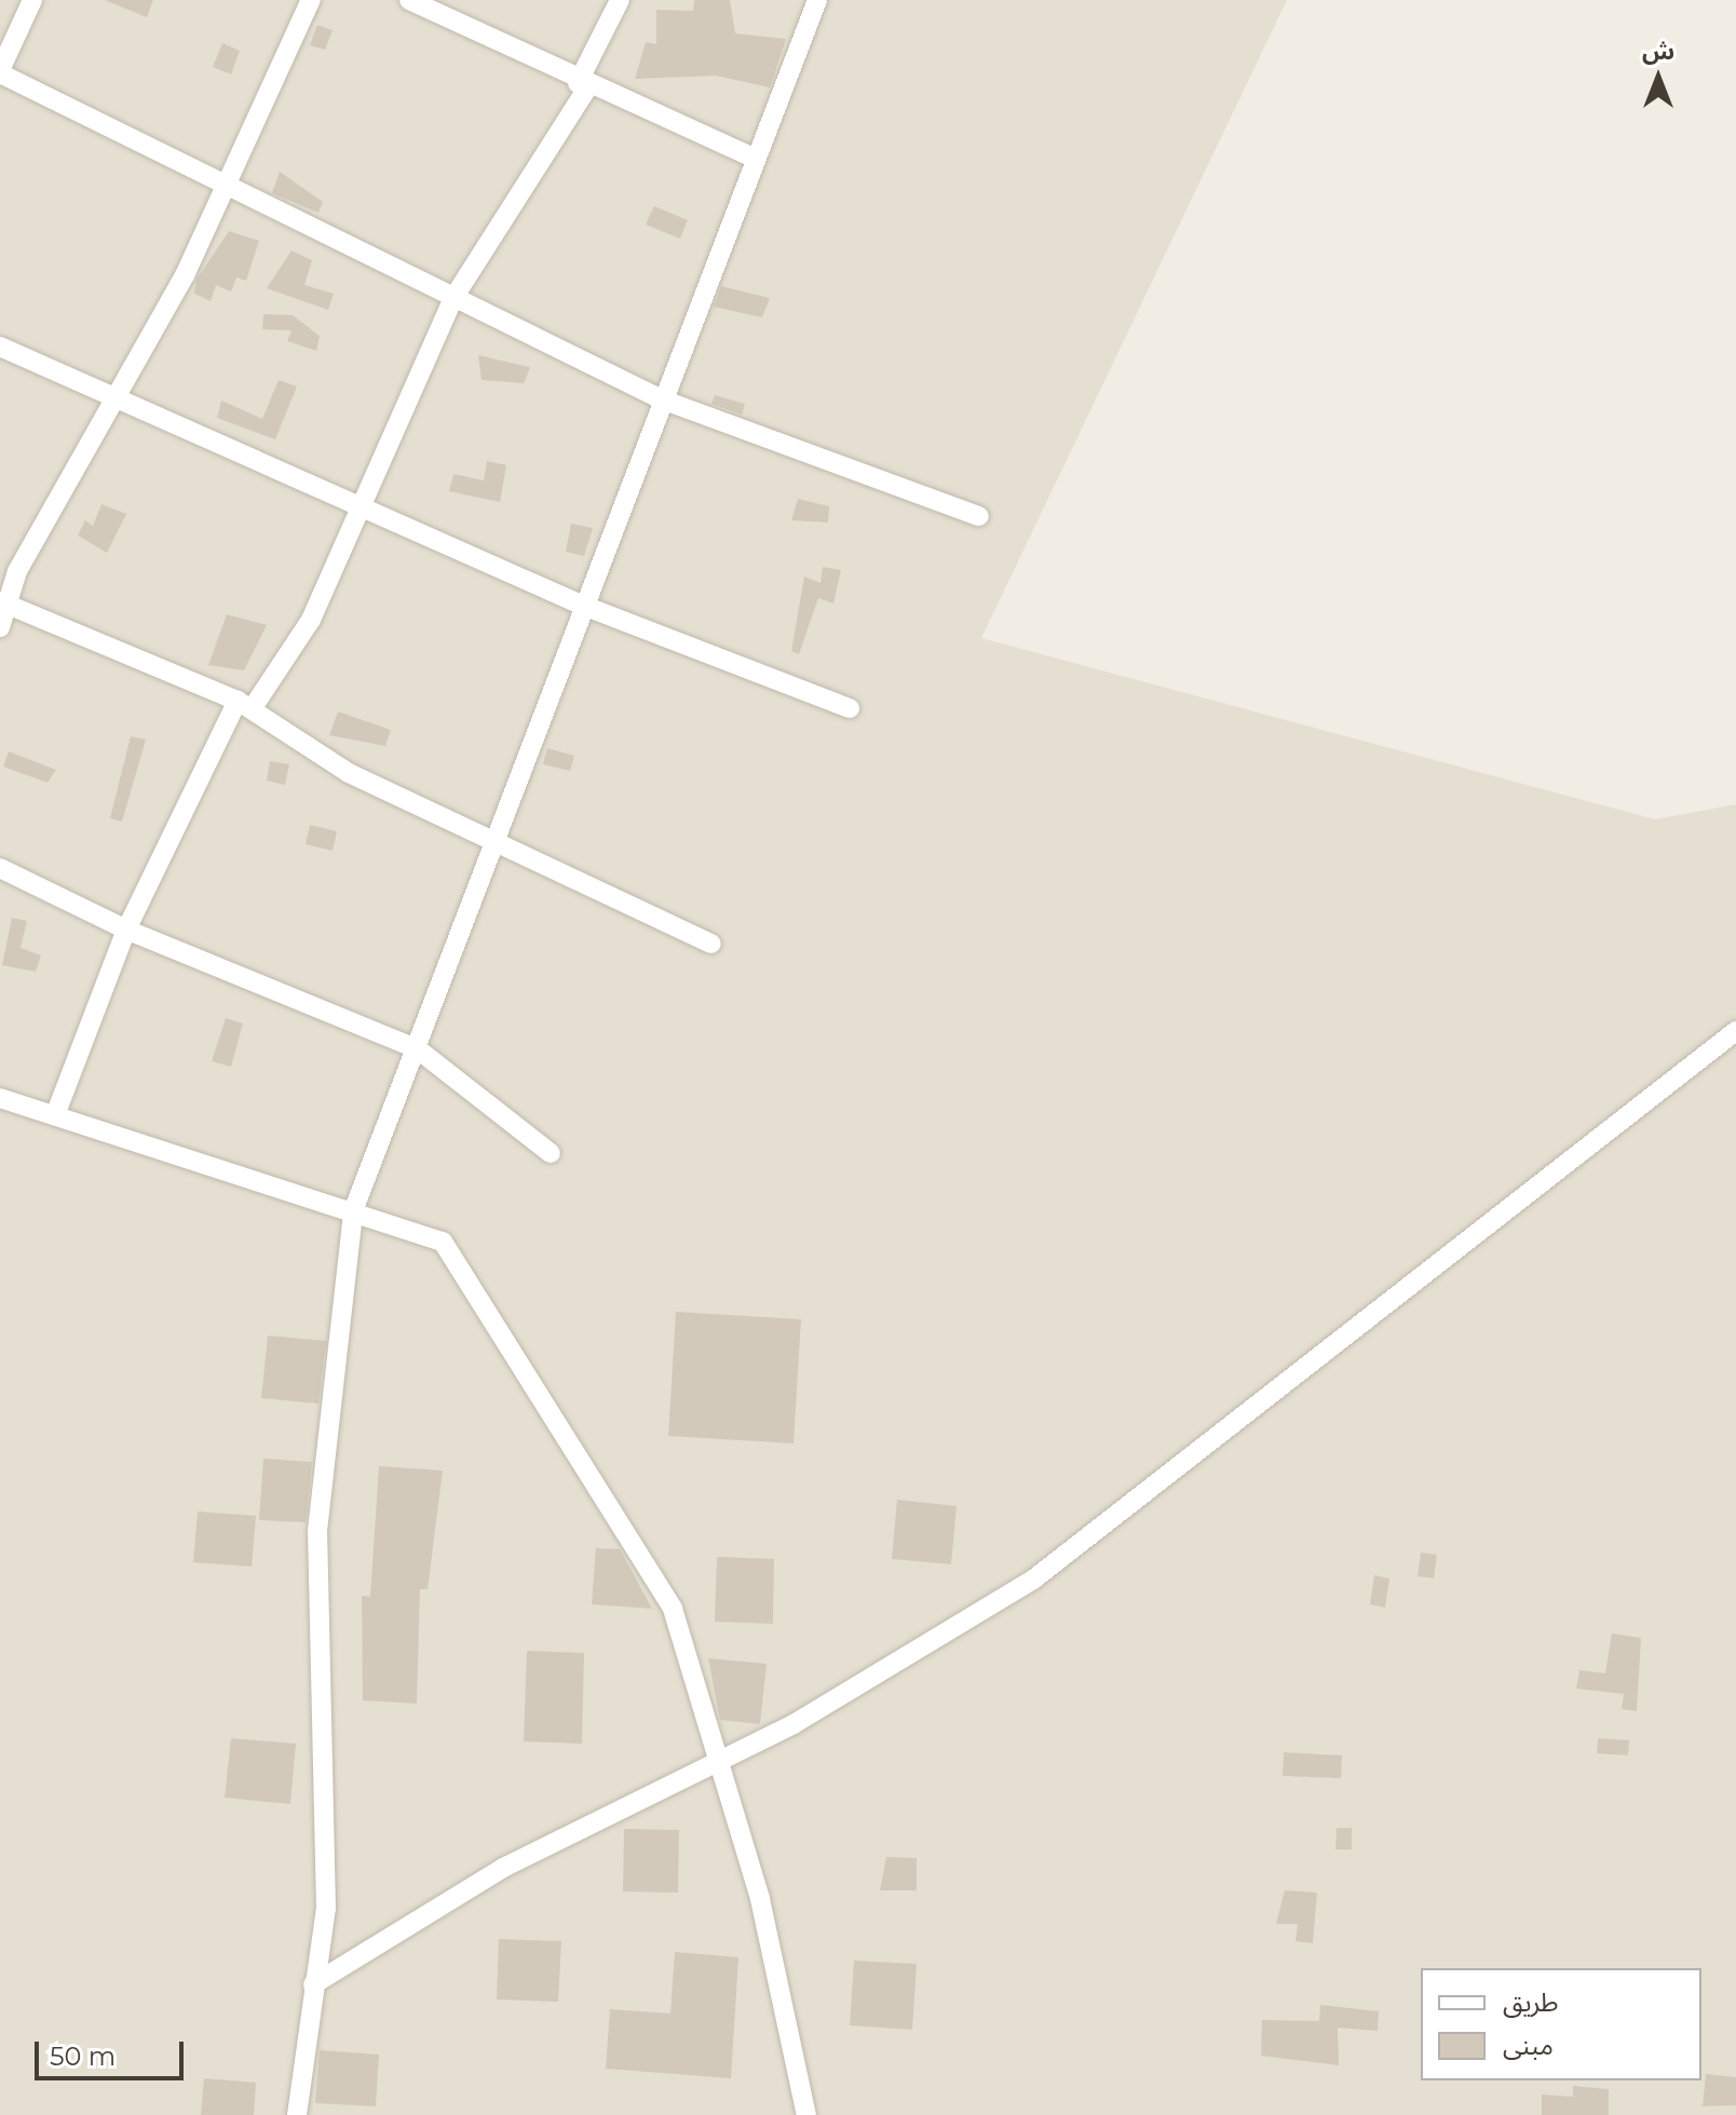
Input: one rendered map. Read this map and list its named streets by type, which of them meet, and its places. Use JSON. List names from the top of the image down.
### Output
{
  "legend": ["طريق", "مبنى"],
  "scale_bar": "50 m",
  "north": "top"
}
